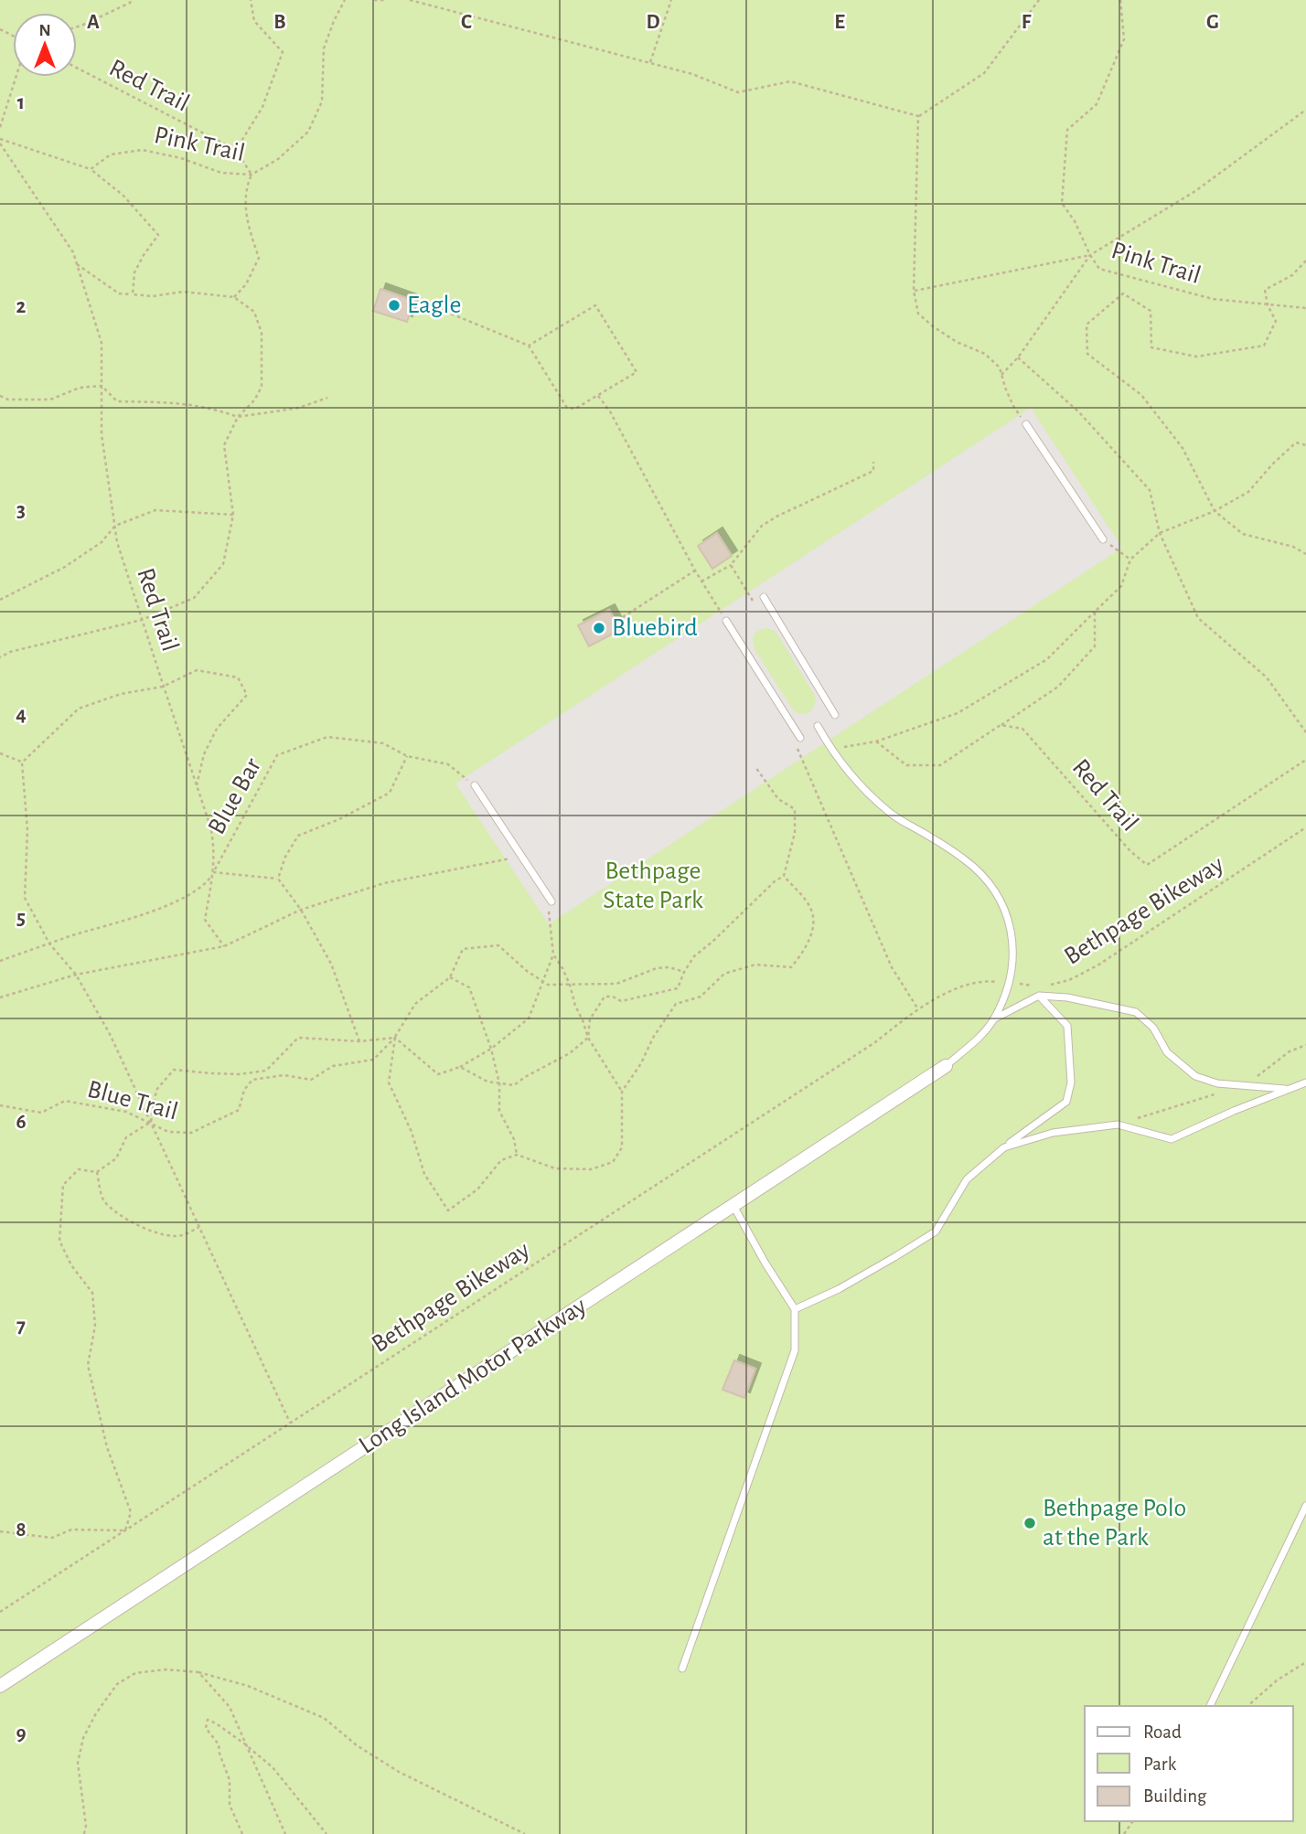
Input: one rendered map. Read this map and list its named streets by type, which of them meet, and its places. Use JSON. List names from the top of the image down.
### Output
{
  "streets": {
    "street": ["Long Island Motor Parkway"],
    "path": [
      "Red Trail",
      "Pink Trail",
      "Blue Bar",
      "Bethpage Bikeway",
      "Blue Trail"
    ]
  },
  "crossings": [
    ["Red Trail", "Blue Bar"]
  ],
  "parks": ["Bethpage State Park"],
  "places": ["Eagle", "Bluebird", "Bethpage Polo at the Park"],
  "legend": ["Road", "Park", "Building"],
  "north": "top",
  "grid": {
    "columns": [
      "A",
      "B",
      "C",
      "D",
      "E",
      "F",
      "G"
    ],
    "rows": [
      "1",
      "2",
      "3",
      "4",
      "5",
      "6",
      "7",
      "8",
      "9"
    ]
  }
}
